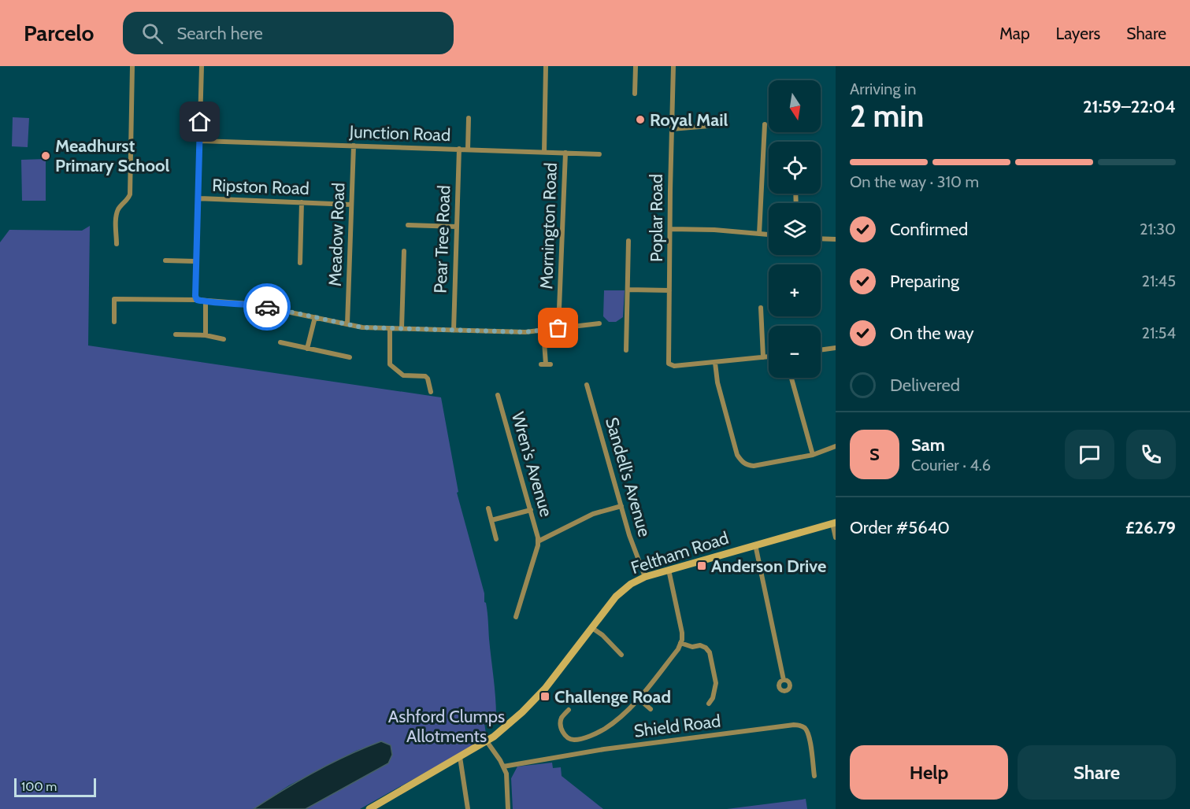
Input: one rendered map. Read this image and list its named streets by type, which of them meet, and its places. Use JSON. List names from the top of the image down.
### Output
{
  "streets": {
    "main road": ["Feltham Road"],
    "street": [
      "Junction Road",
      "Ripston Road",
      "Poplar Road",
      "Mornington Road",
      "Meadow Road",
      "Pear Tree Road",
      "Wren's Avenue",
      "Sandell's Avenue",
      "Shield Road"
    ]
  },
  "crossings": [
    ["Junction Road", "Mornington Road"],
    ["Junction Road", "Meadow Road"],
    ["Junction Road", "Pear Tree Road"],
    ["Ripston Road", "Meadow Road"],
    ["Wren's Avenue", "Sandell's Avenue"],
    ["Sandell's Avenue", "Feltham Road"]
  ],
  "parks": ["Ashford Clumps Allotments"],
  "places": {
    "other": ["Royal Mail", "Meadhurst Primary School"],
    "transit": ["Anderson Drive", "Challenge Road"]
  },
  "scale_bar": "100 m",
  "north": "bottom",
  "page": {
    "header": "Parcelo",
    "search": "Search here",
    "nav": ["Map", "Layers", "Share"],
    "heading": ["2 min", "Arriving in", "21:59–22:04"],
    "panel": [
      "Sam",
      "Courier · 4.6",
      "Order #5640",
      "£26.79"
    ],
    "map_buttons": ["+", "−"],
    "bar": "On the way · 310 m",
    "list": [
      ["Confirmed", "21:30"],
      ["Preparing", "21:45"],
      ["On the way", "21:54"],
      "Delivered"
    ],
    "round": "S",
    "buttons": ["Help", "Share"],
    "scale": "100 m"
  }
}
